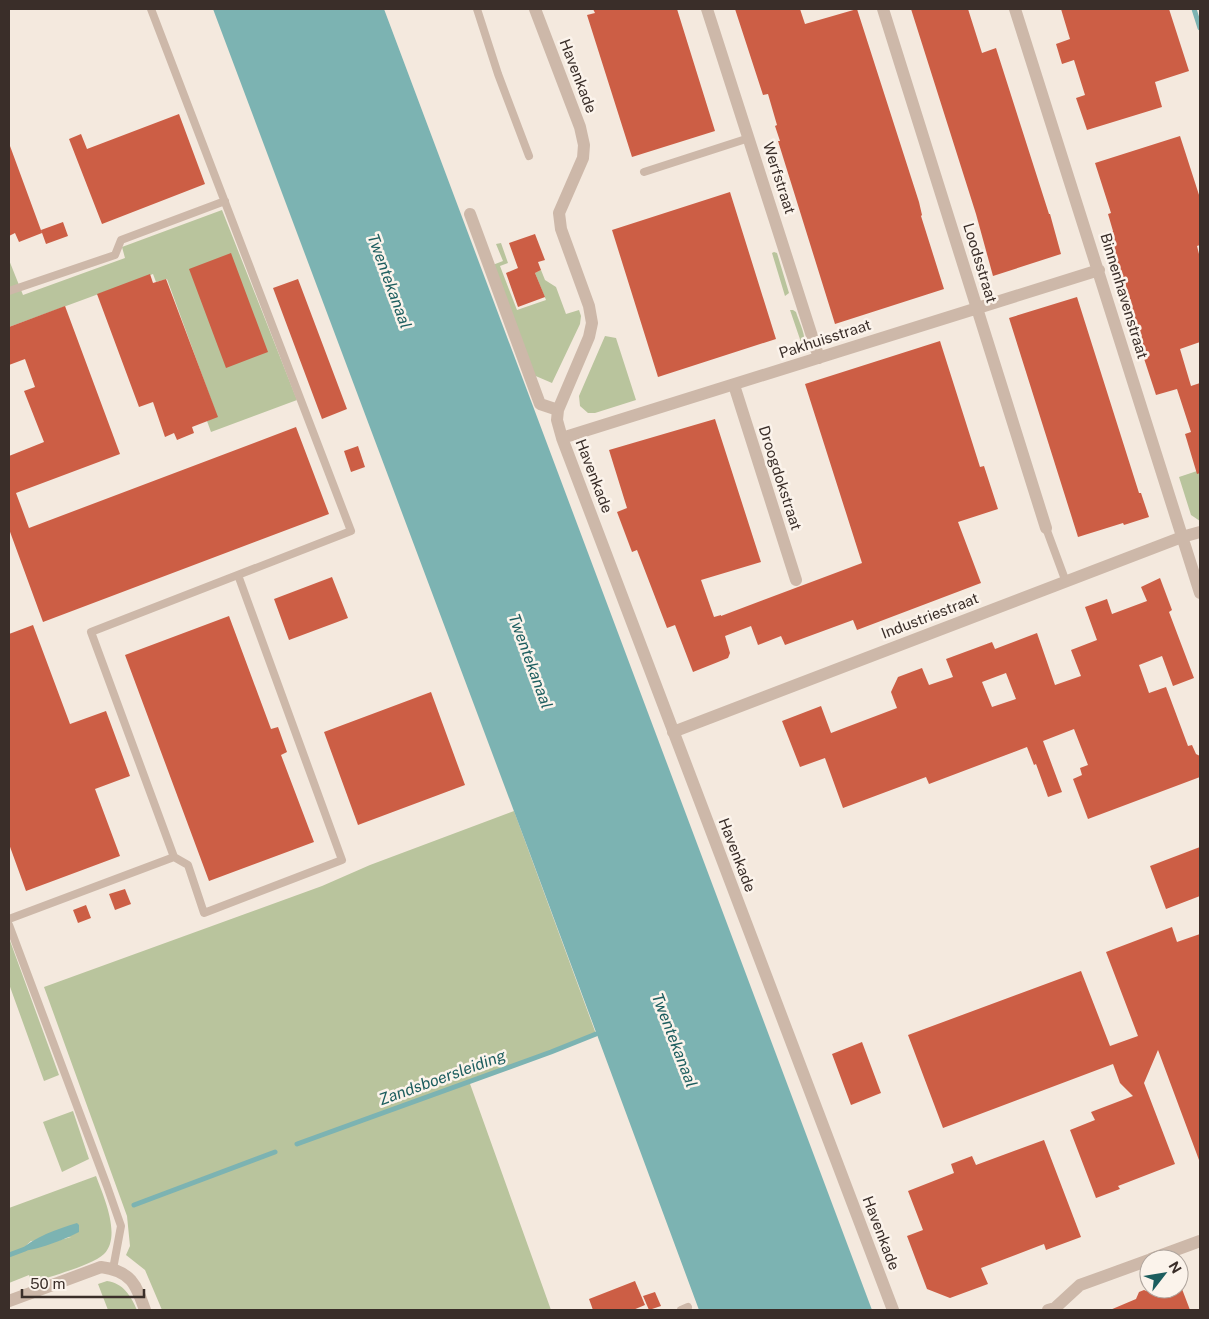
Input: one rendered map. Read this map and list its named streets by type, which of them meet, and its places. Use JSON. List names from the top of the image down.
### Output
{
  "streets": {
    "street": [
      "Havenkade",
      "Werfstraat",
      "Loodsstraat",
      "Binnenhavenstraat",
      "Pakhuisstraat",
      "Droogdokstraat",
      "Industriestraat"
    ]
  },
  "crossings": [
    ["Havenkade", "Pakhuisstraat"],
    ["Havenkade", "Industriestraat"],
    ["Werfstraat", "Pakhuisstraat"],
    ["Loodsstraat", "Pakhuisstraat"],
    ["Binnenhavenstraat", "Pakhuisstraat"],
    ["Binnenhavenstraat", "Industriestraat"],
    ["Pakhuisstraat", "Droogdokstraat"]
  ],
  "water": ["Twentekanaal", "Zandsboersleiding"],
  "scale_bar": "50 m",
  "north": "top right"
}
